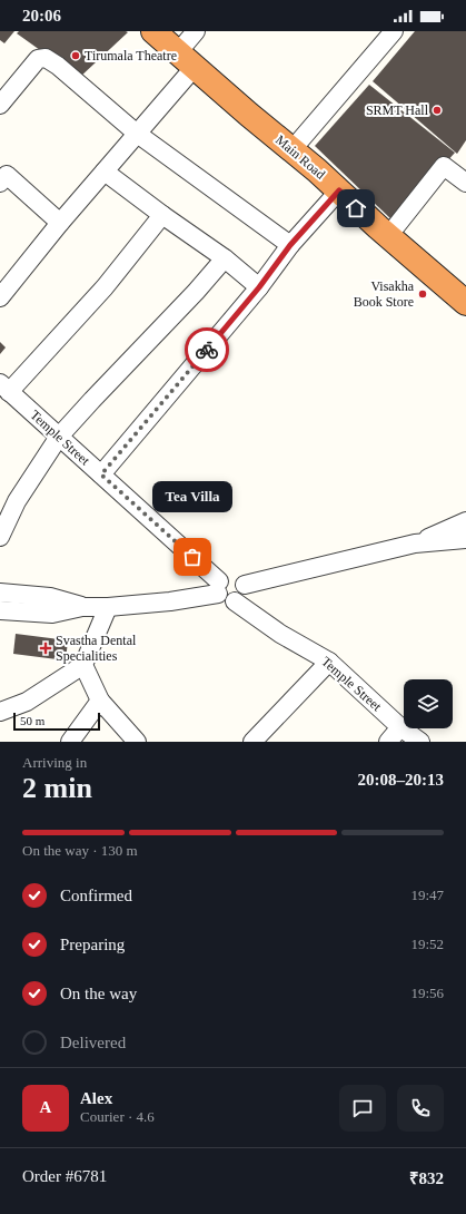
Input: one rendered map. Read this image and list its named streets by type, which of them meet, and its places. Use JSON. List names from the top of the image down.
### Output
{
  "streets": {
    "highway": ["Main Road"],
    "street": ["Temple Street"]
  },
  "places": {
    "other": [
      "Tirumala Theatre",
      "SRMT Hall",
      "Visakha Book Store",
      "Tea Villa"
    ],
    "health": ["Svastha Dental Specialities"]
  },
  "scale_bar": "50 m",
  "page": {
    "status": "20:06",
    "bubble": "Tea Villa",
    "scale": "50 m",
    "heading": ["2 min", "Arriving in", "20:08–20:13"],
    "panel": [
      "Alex",
      "Courier · 4.6",
      "Order #6781",
      "₹832"
    ],
    "bar": "On the way · 130 m",
    "list": [
      ["Confirmed", "19:47"],
      ["Preparing", "19:52"],
      ["On the way", "19:56"],
      "Delivered"
    ],
    "round": "A"
  }
}
